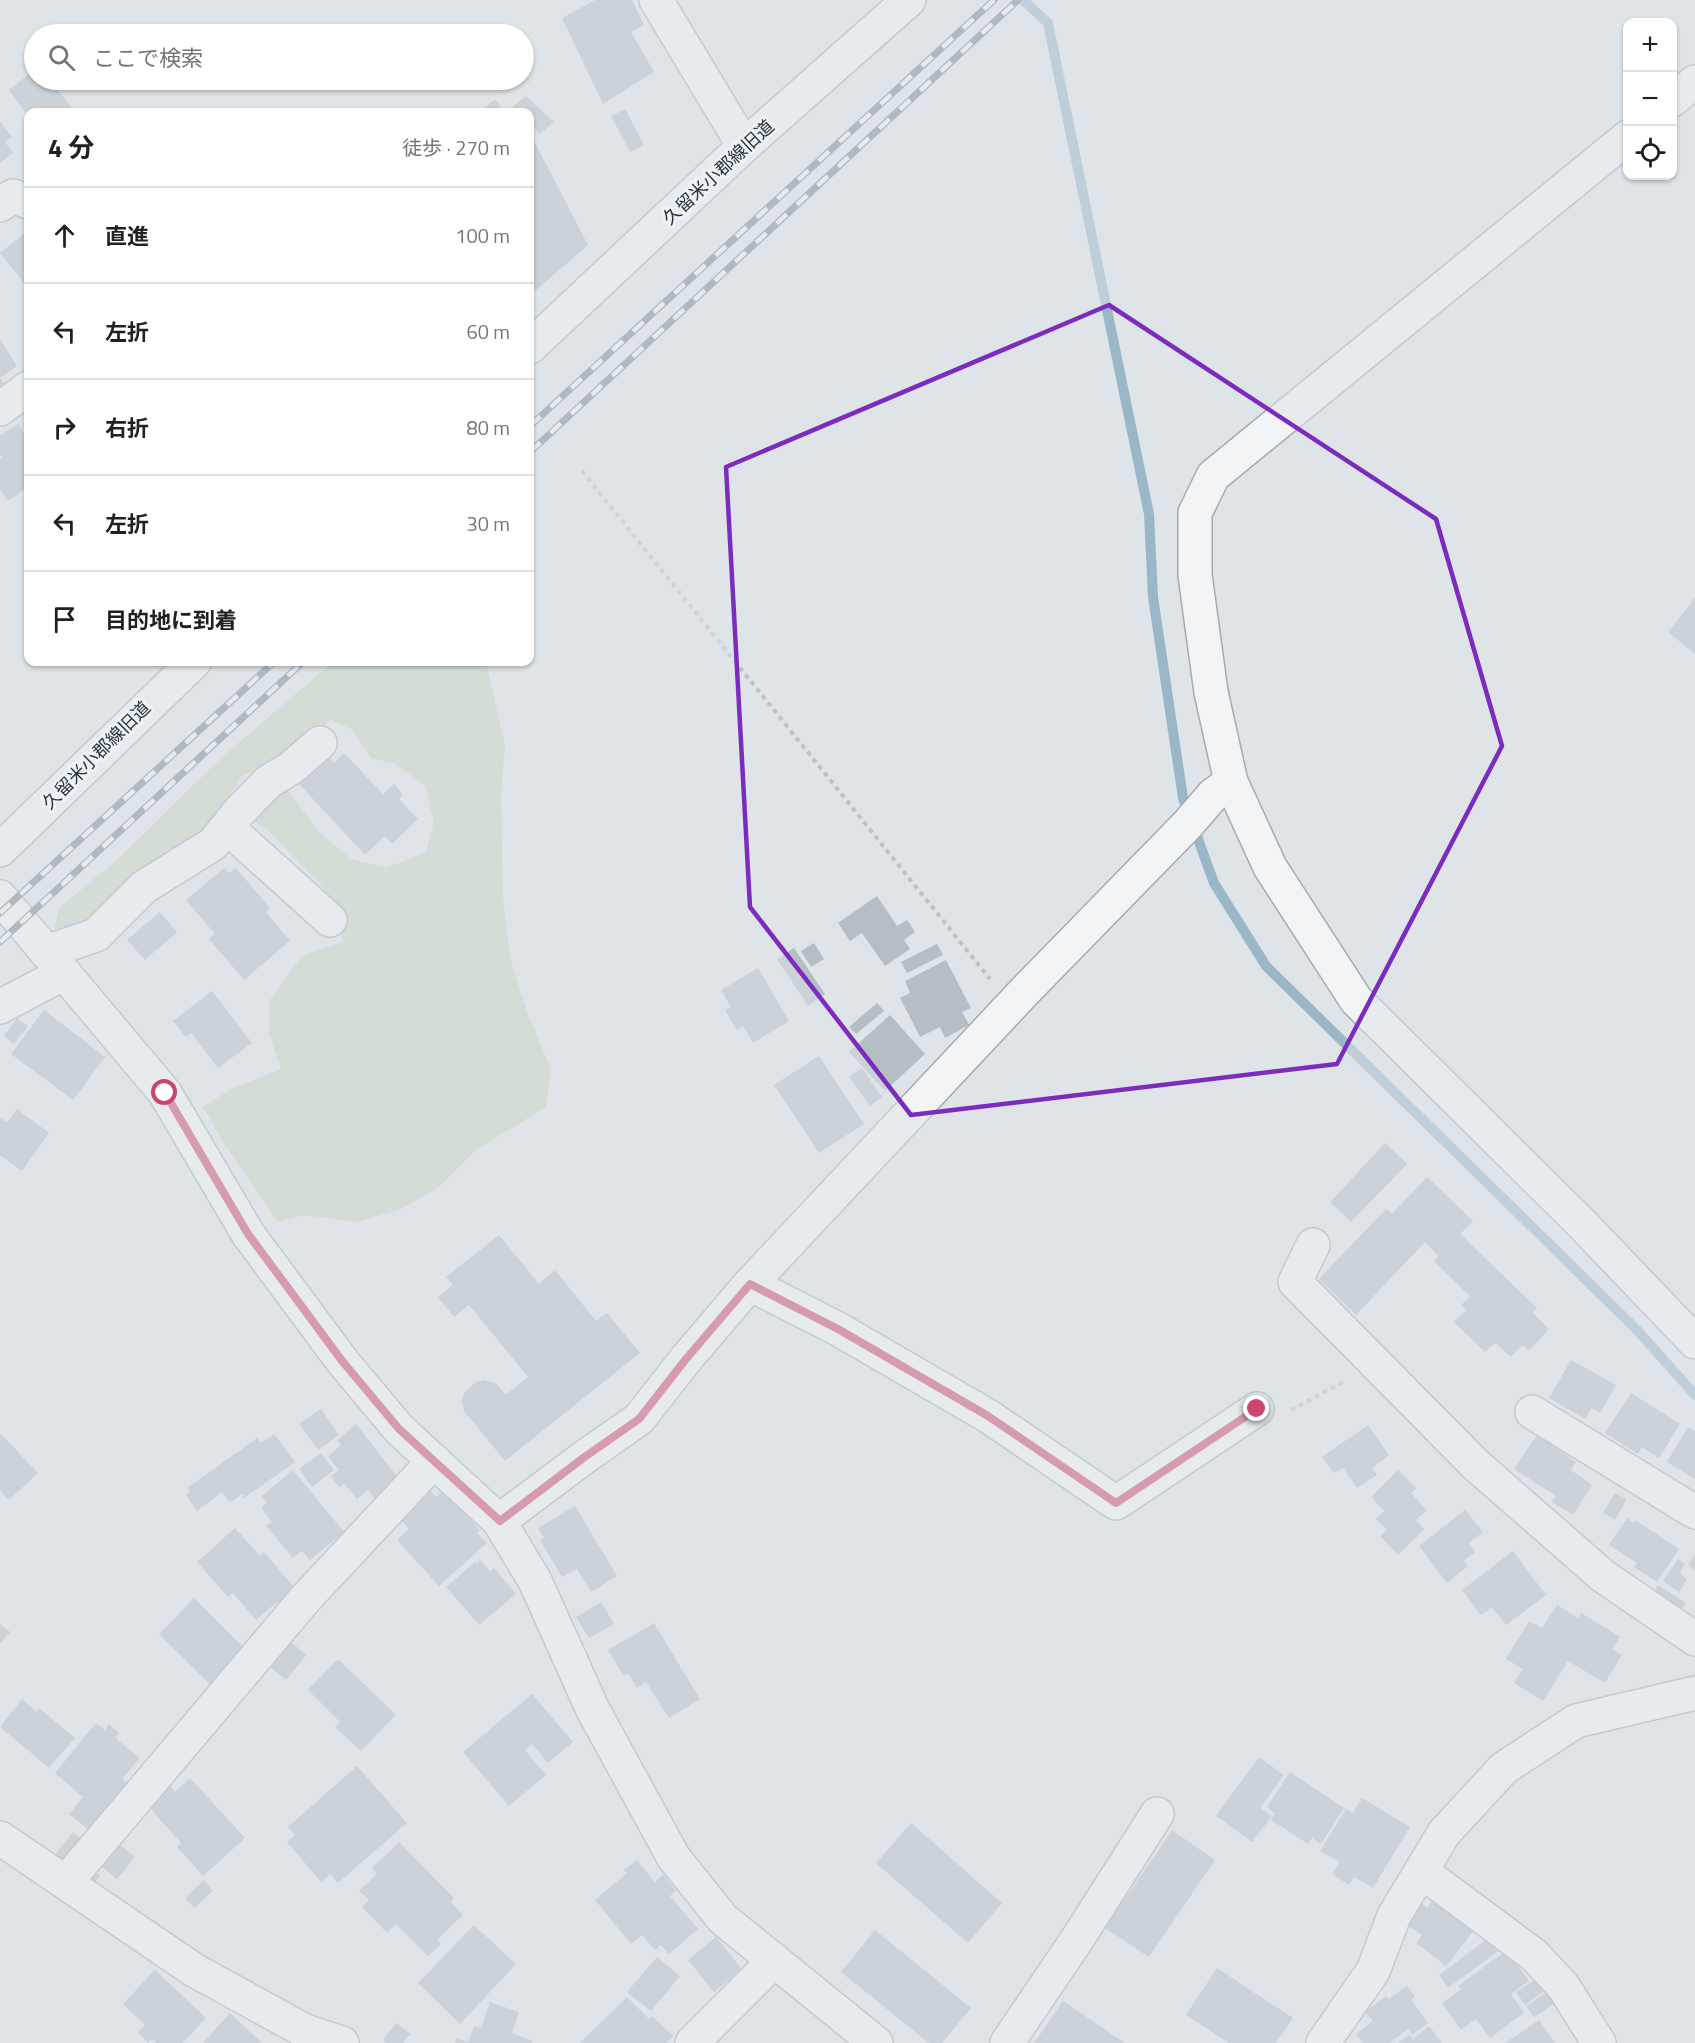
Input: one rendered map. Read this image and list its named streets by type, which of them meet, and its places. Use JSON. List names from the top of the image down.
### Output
{
  "streets": {
    "street": ["久留米小郡線旧道"]
  },
  "page": {
    "map_buttons": ["+", "−"],
    "search": "ここで検索",
    "heading": ["4 分", "徒歩 · 270 m"],
    "list": [
      ["直進", "100 m"],
      ["左折", "60 m"],
      ["右折", "80 m"],
      ["左折", "30 m"],
      "目的地に到着"
    ]
  }
}
